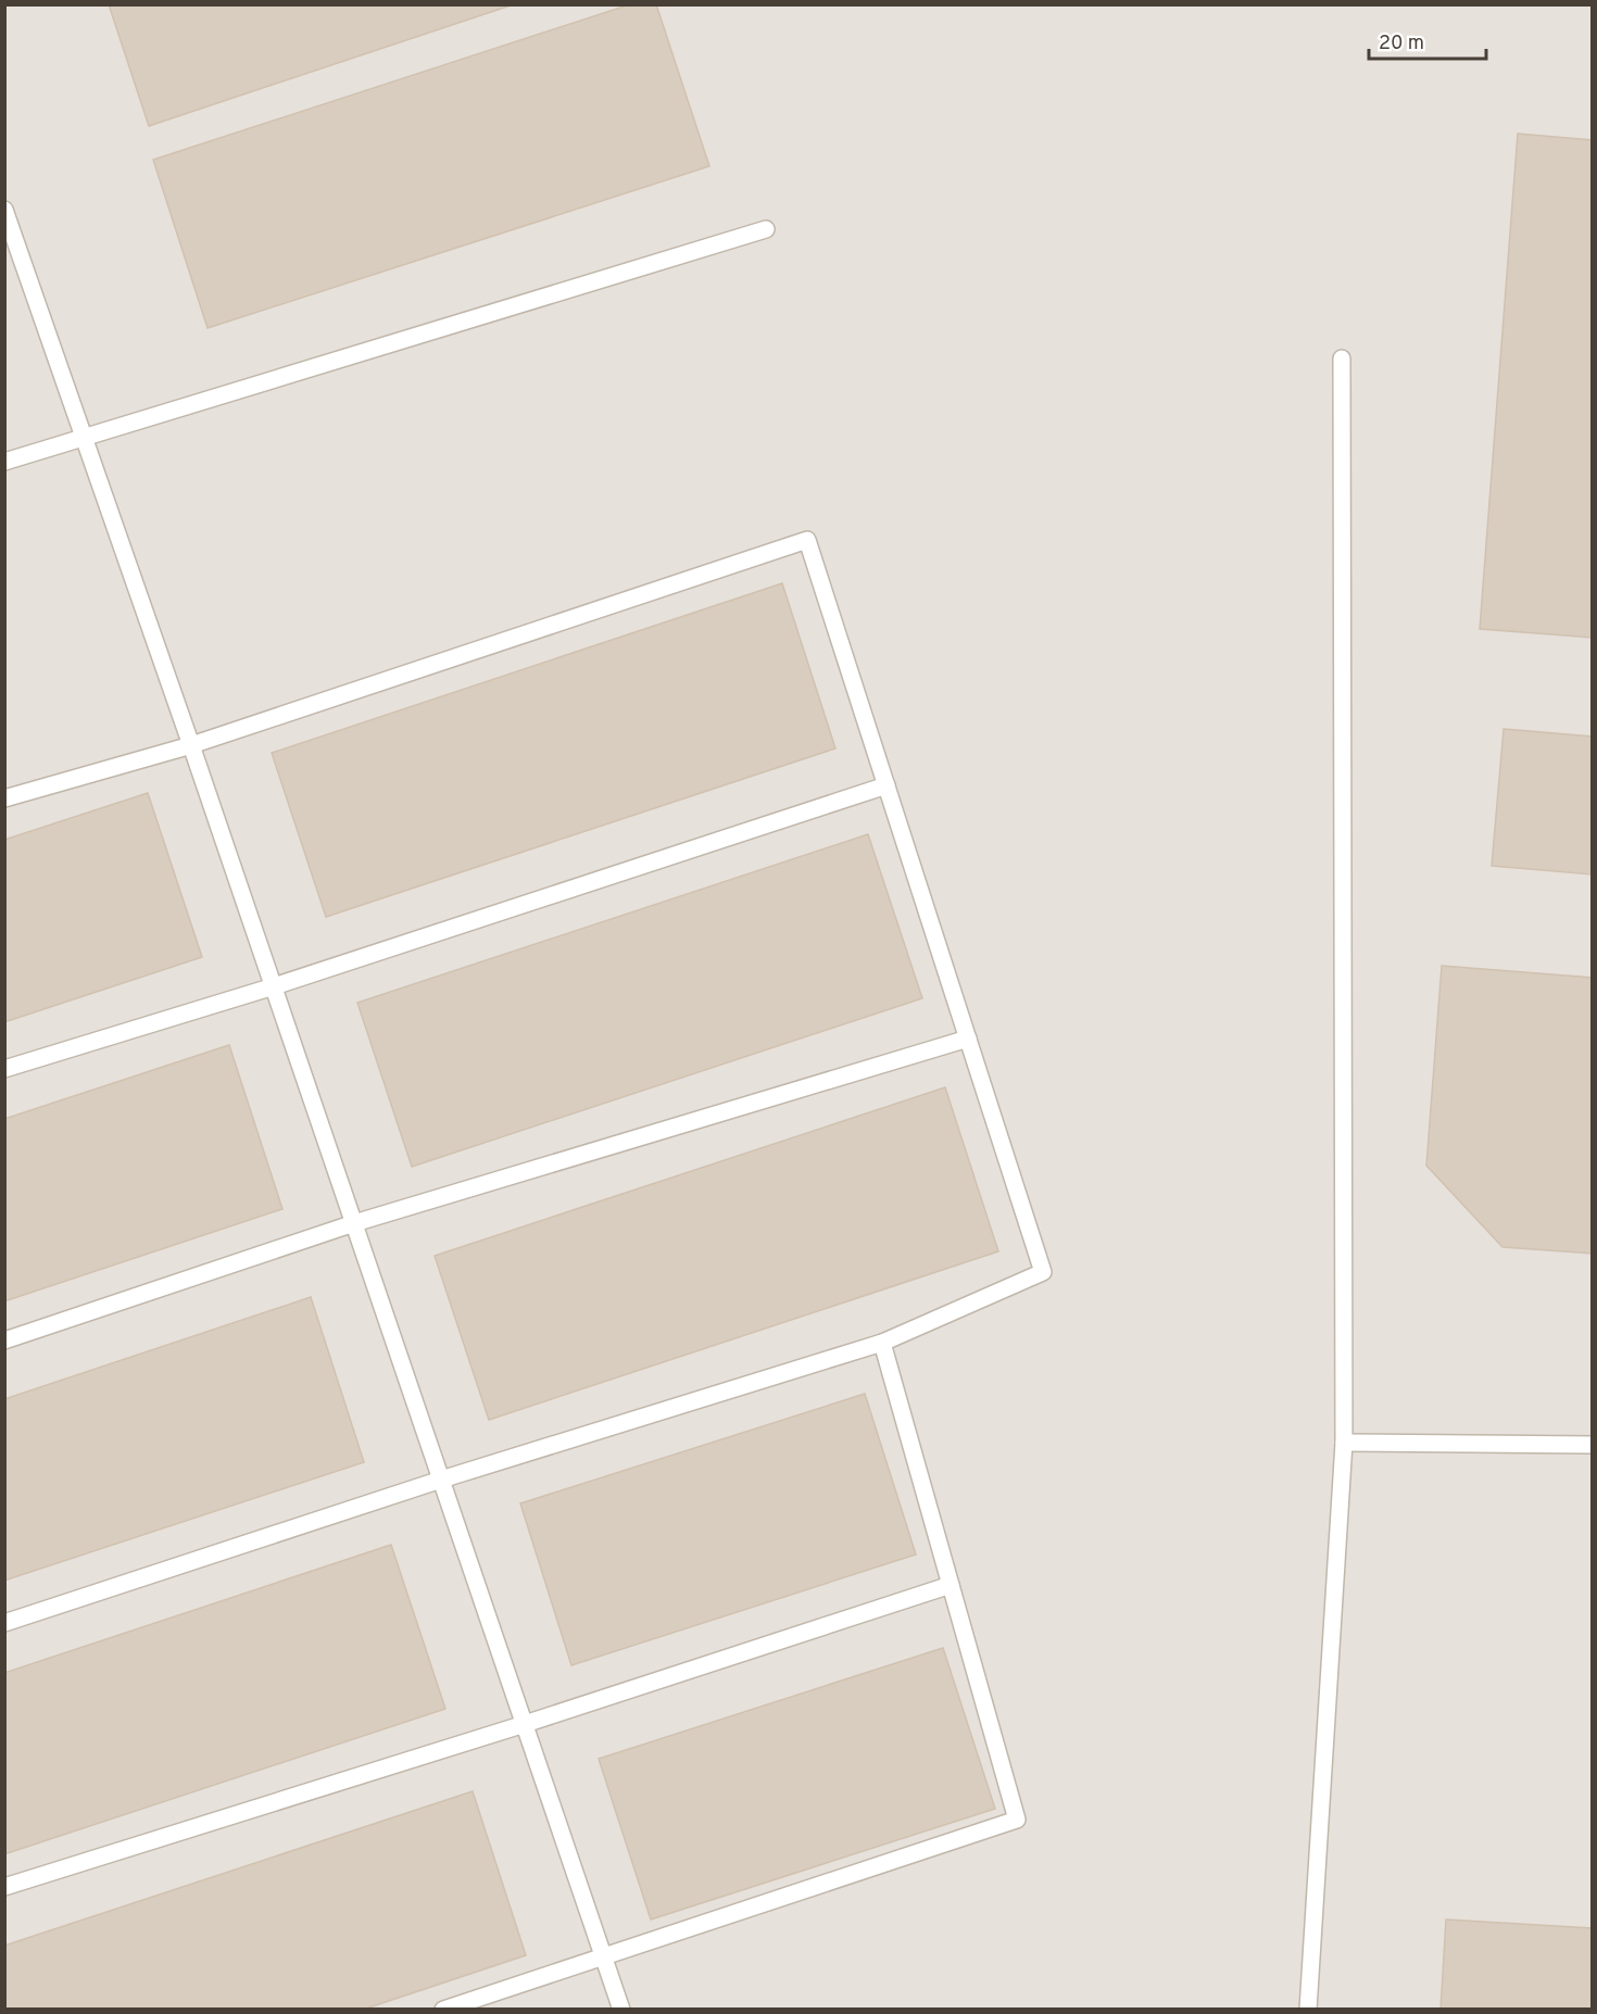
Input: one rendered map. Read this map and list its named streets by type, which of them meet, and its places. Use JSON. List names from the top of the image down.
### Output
{
  "scale_bar": "20 m"
}
